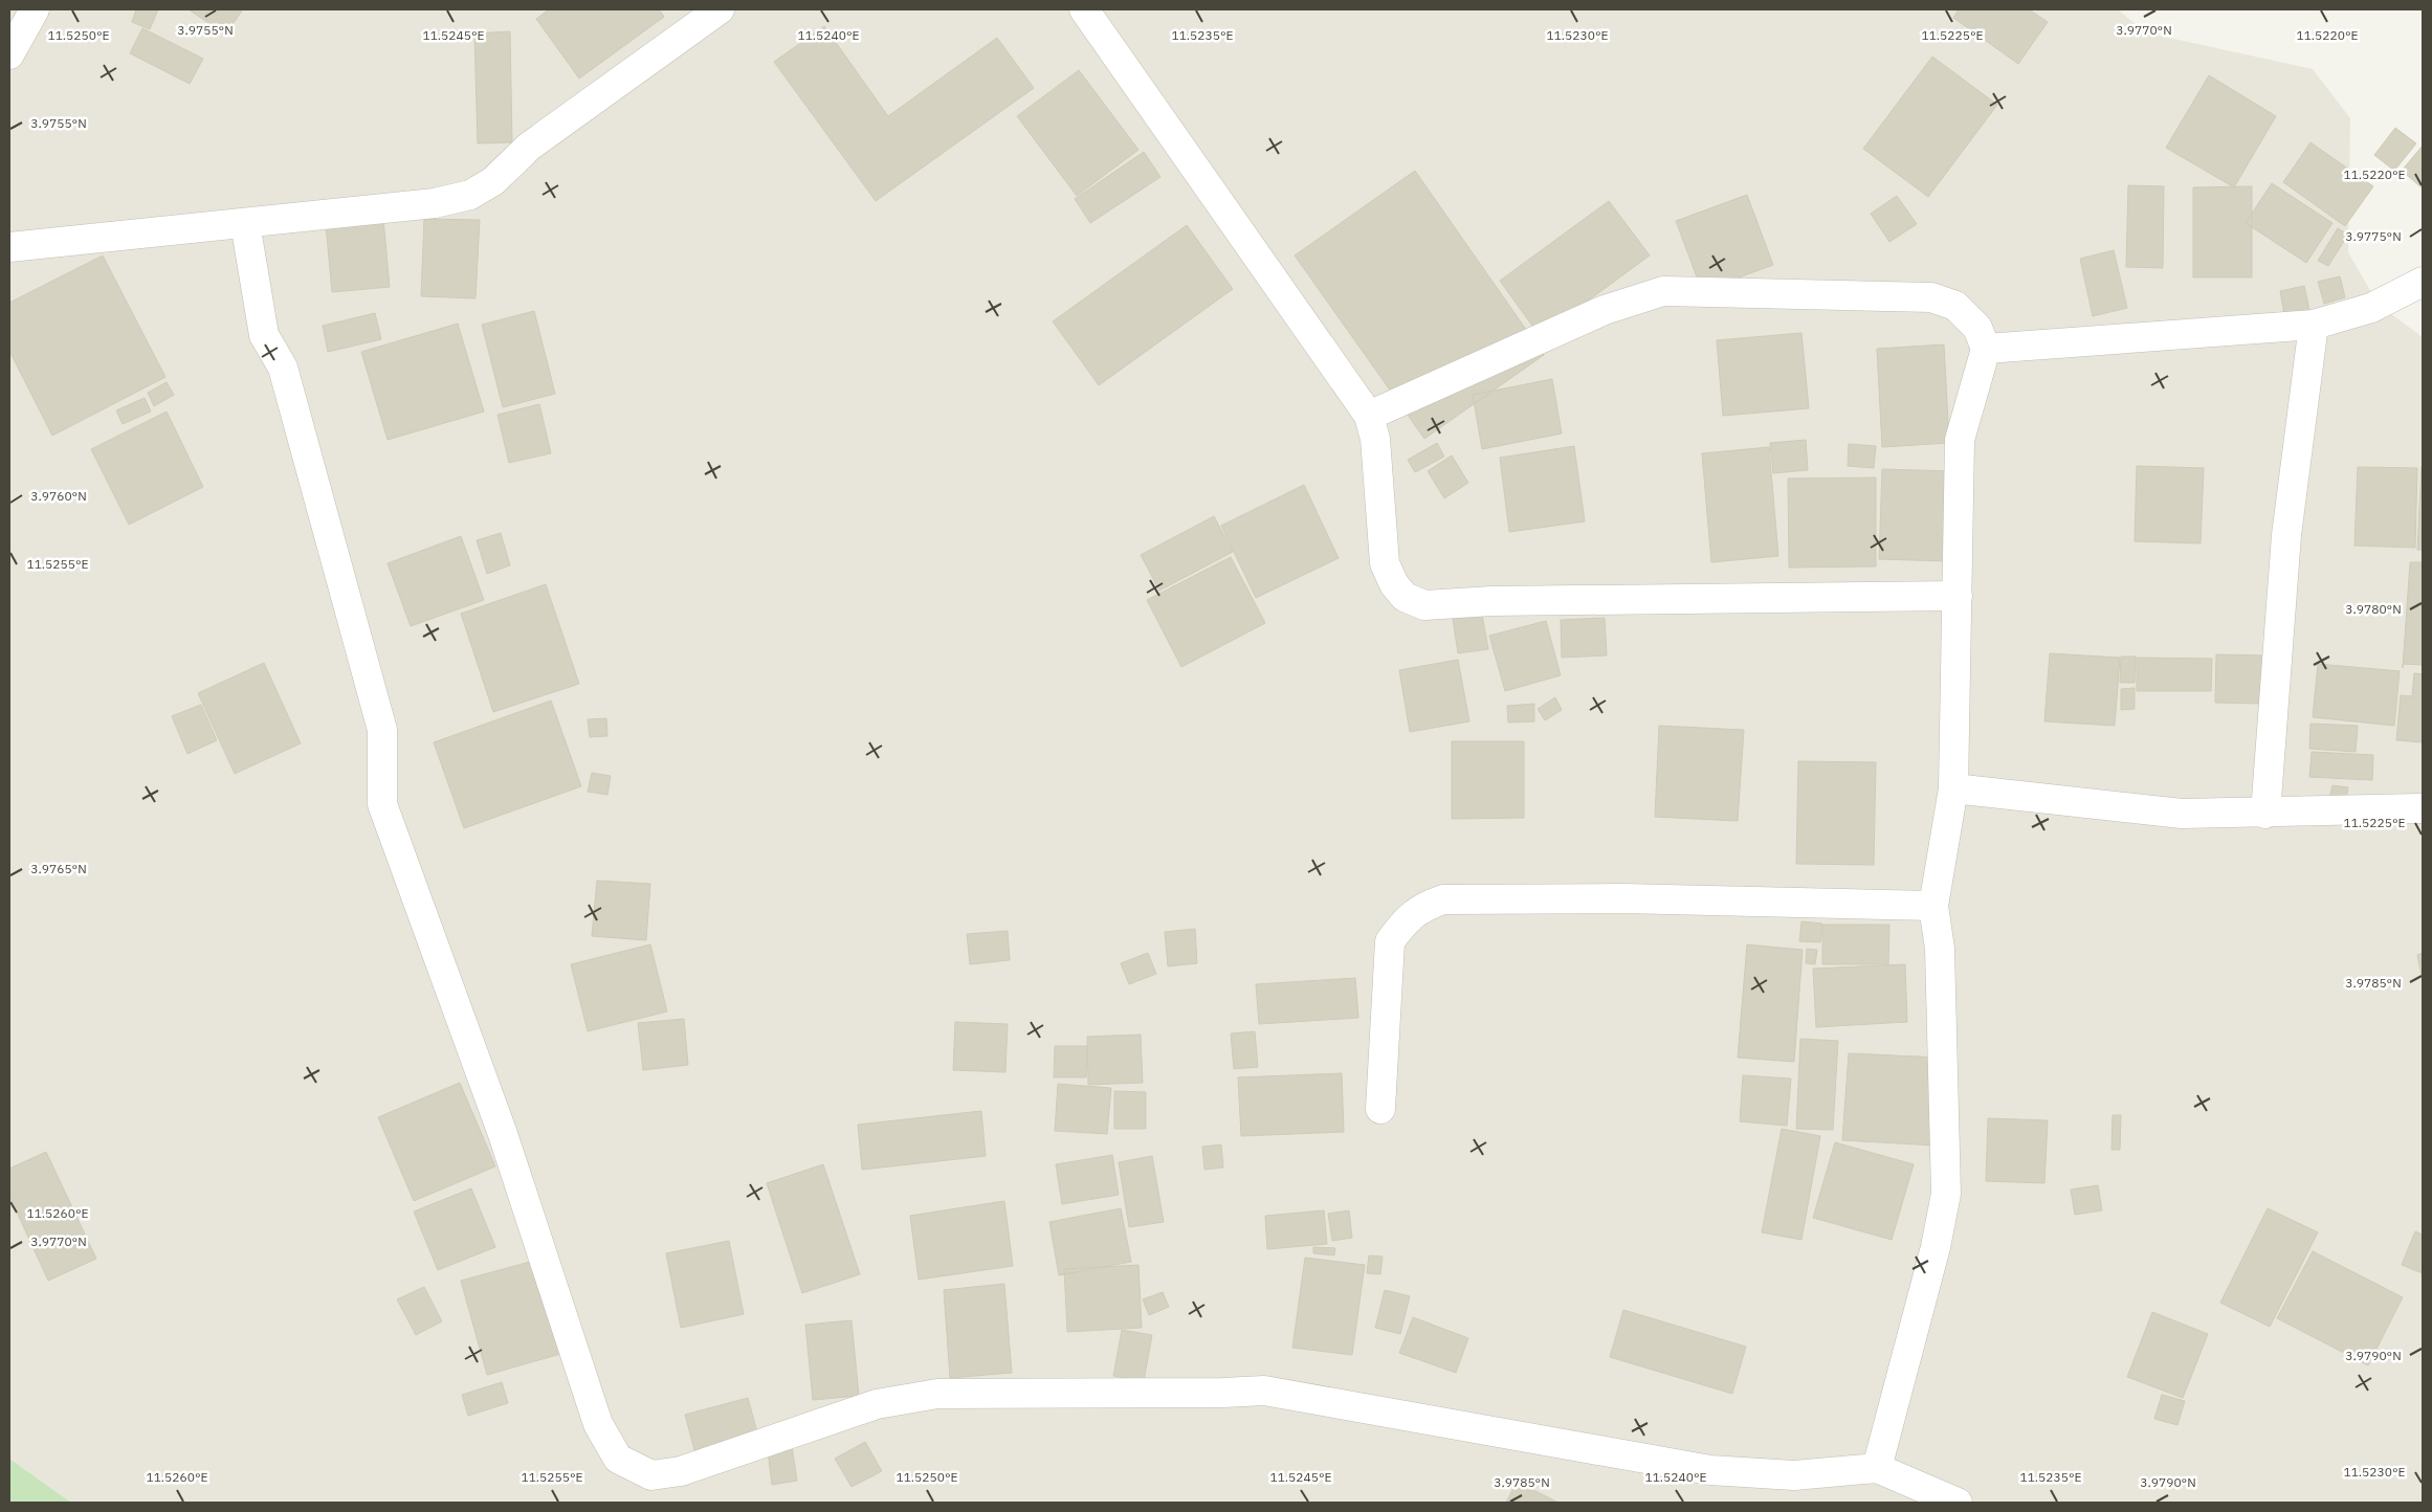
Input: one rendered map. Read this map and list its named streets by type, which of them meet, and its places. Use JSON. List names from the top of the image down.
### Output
{
  "coordinates": [
    "3.9755°N",
    "3.9770°N",
    "11.5250°E",
    "11.5245°E",
    "11.5240°E",
    "11.5225°E",
    "11.5235°E",
    "11.5230°E",
    "11.5220°E",
    "3.9775°N",
    "3.9760°N",
    "11.5255°E",
    "3.9780°N",
    "3.9765°N",
    "3.9785°N",
    "11.5260°E",
    "3.9790°N"
  ]
}
